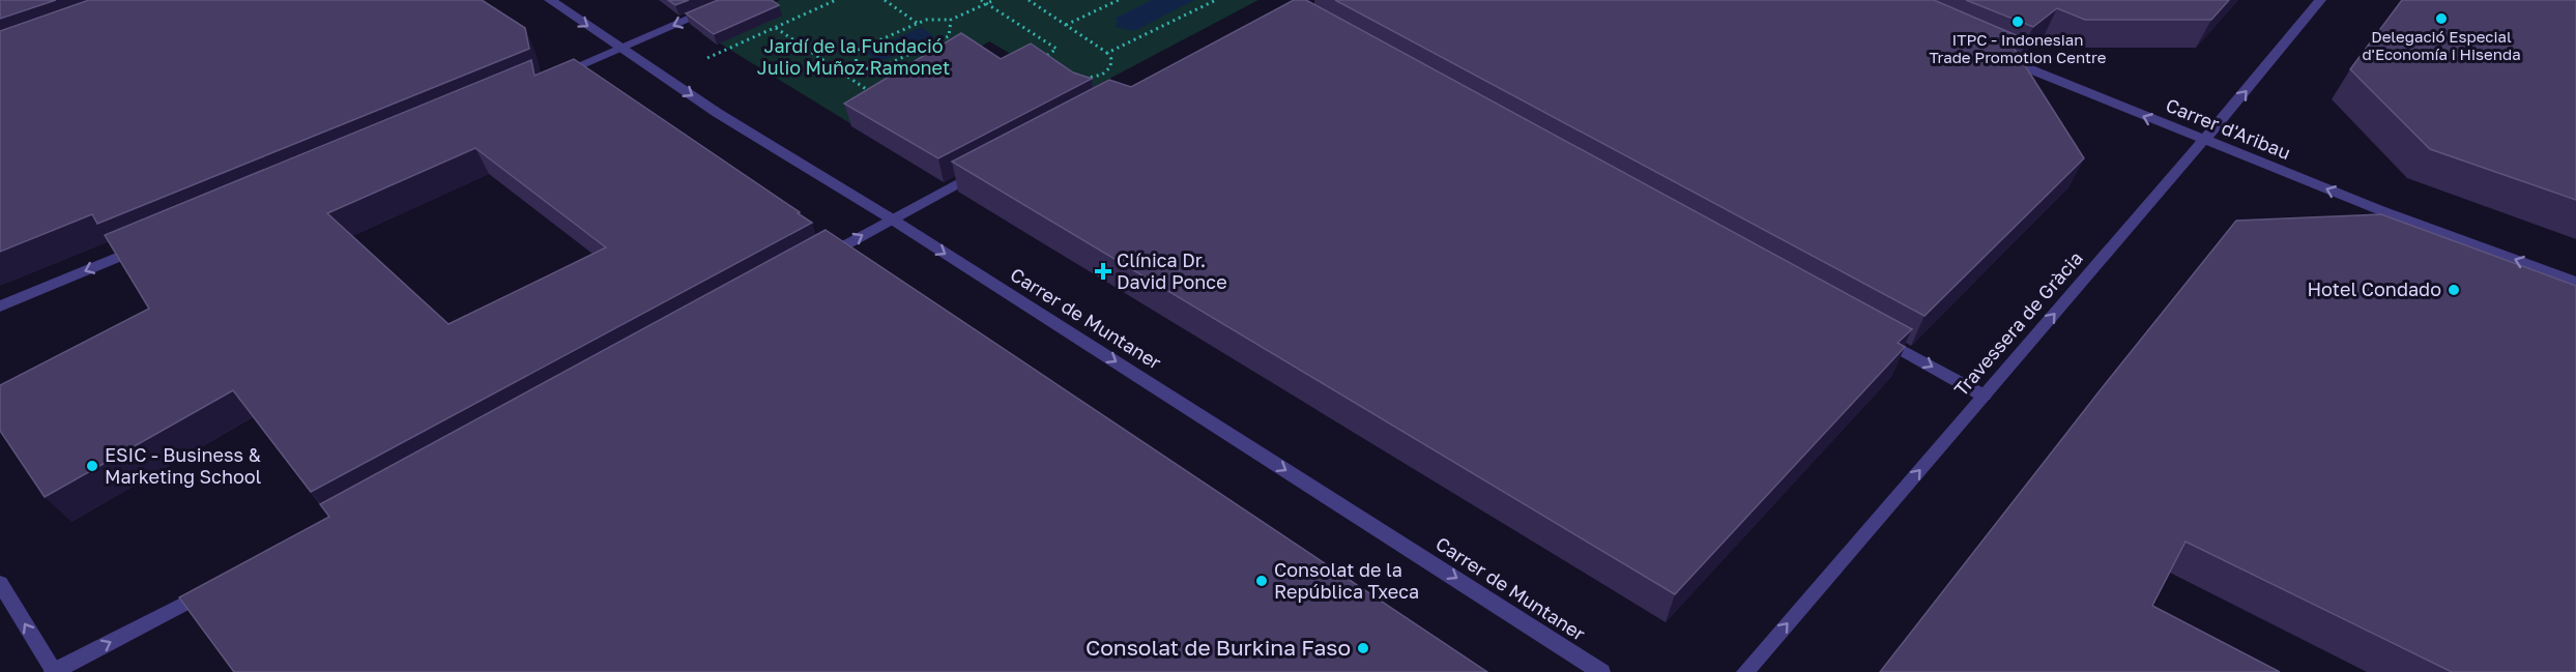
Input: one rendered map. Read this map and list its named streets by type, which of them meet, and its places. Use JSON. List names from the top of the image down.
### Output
{
  "streets": {
    "street": ["Carrer d'Aribau", "Carrer de Muntaner", "Travessera de Gràcia"]
  },
  "crossings": [
    ["Carrer d'Aribau", "Travessera de Gràcia"]
  ],
  "one_way": ["Carrer d'Aribau", "Carrer de Muntaner", "Travessera de Gràcia"],
  "parks": ["Jardí de la Fundació Julio Muñoz Ramonet"],
  "places": {
    "other": [
      "Delegació Especial d'Economía i Hisenda",
      "ITPC - Indonesian Trade Promotion Centre",
      "Hotel Condado",
      "ESIC - Business & Marketing School",
      "Consolat de la República Txeca",
      "Consolat de Burkina Faso"
    ],
    "health": ["Clínica Dr. David Ponce"]
  }
}
